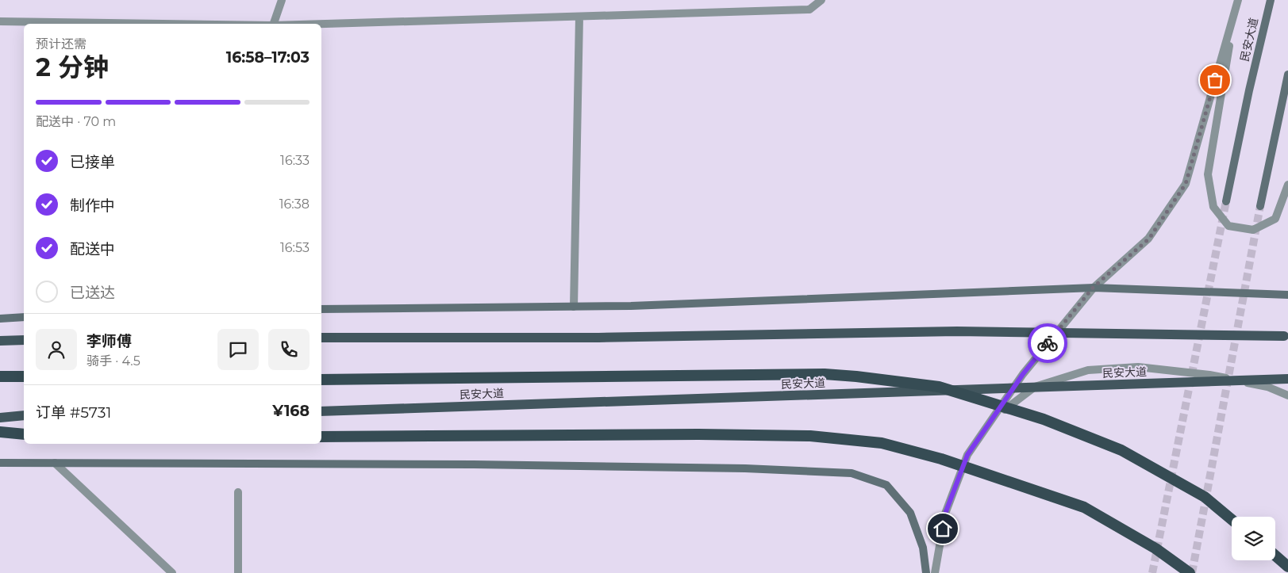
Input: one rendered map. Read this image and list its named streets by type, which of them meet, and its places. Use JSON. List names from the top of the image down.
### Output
{
  "streets": {
    "main road": ["民安大道"]
  },
  "page": {
    "heading": ["2 分钟", "预计还需", "16:58–17:03"],
    "panel": [
      "李师傅",
      "骑手 · 4.5",
      "订单 #5731",
      "¥168"
    ],
    "bar": "配送中 · 70 m",
    "list": [
      ["已接单", "16:33"],
      ["制作中", "16:38"],
      ["配送中", "16:53"],
      "已送达"
    ]
  }
}
